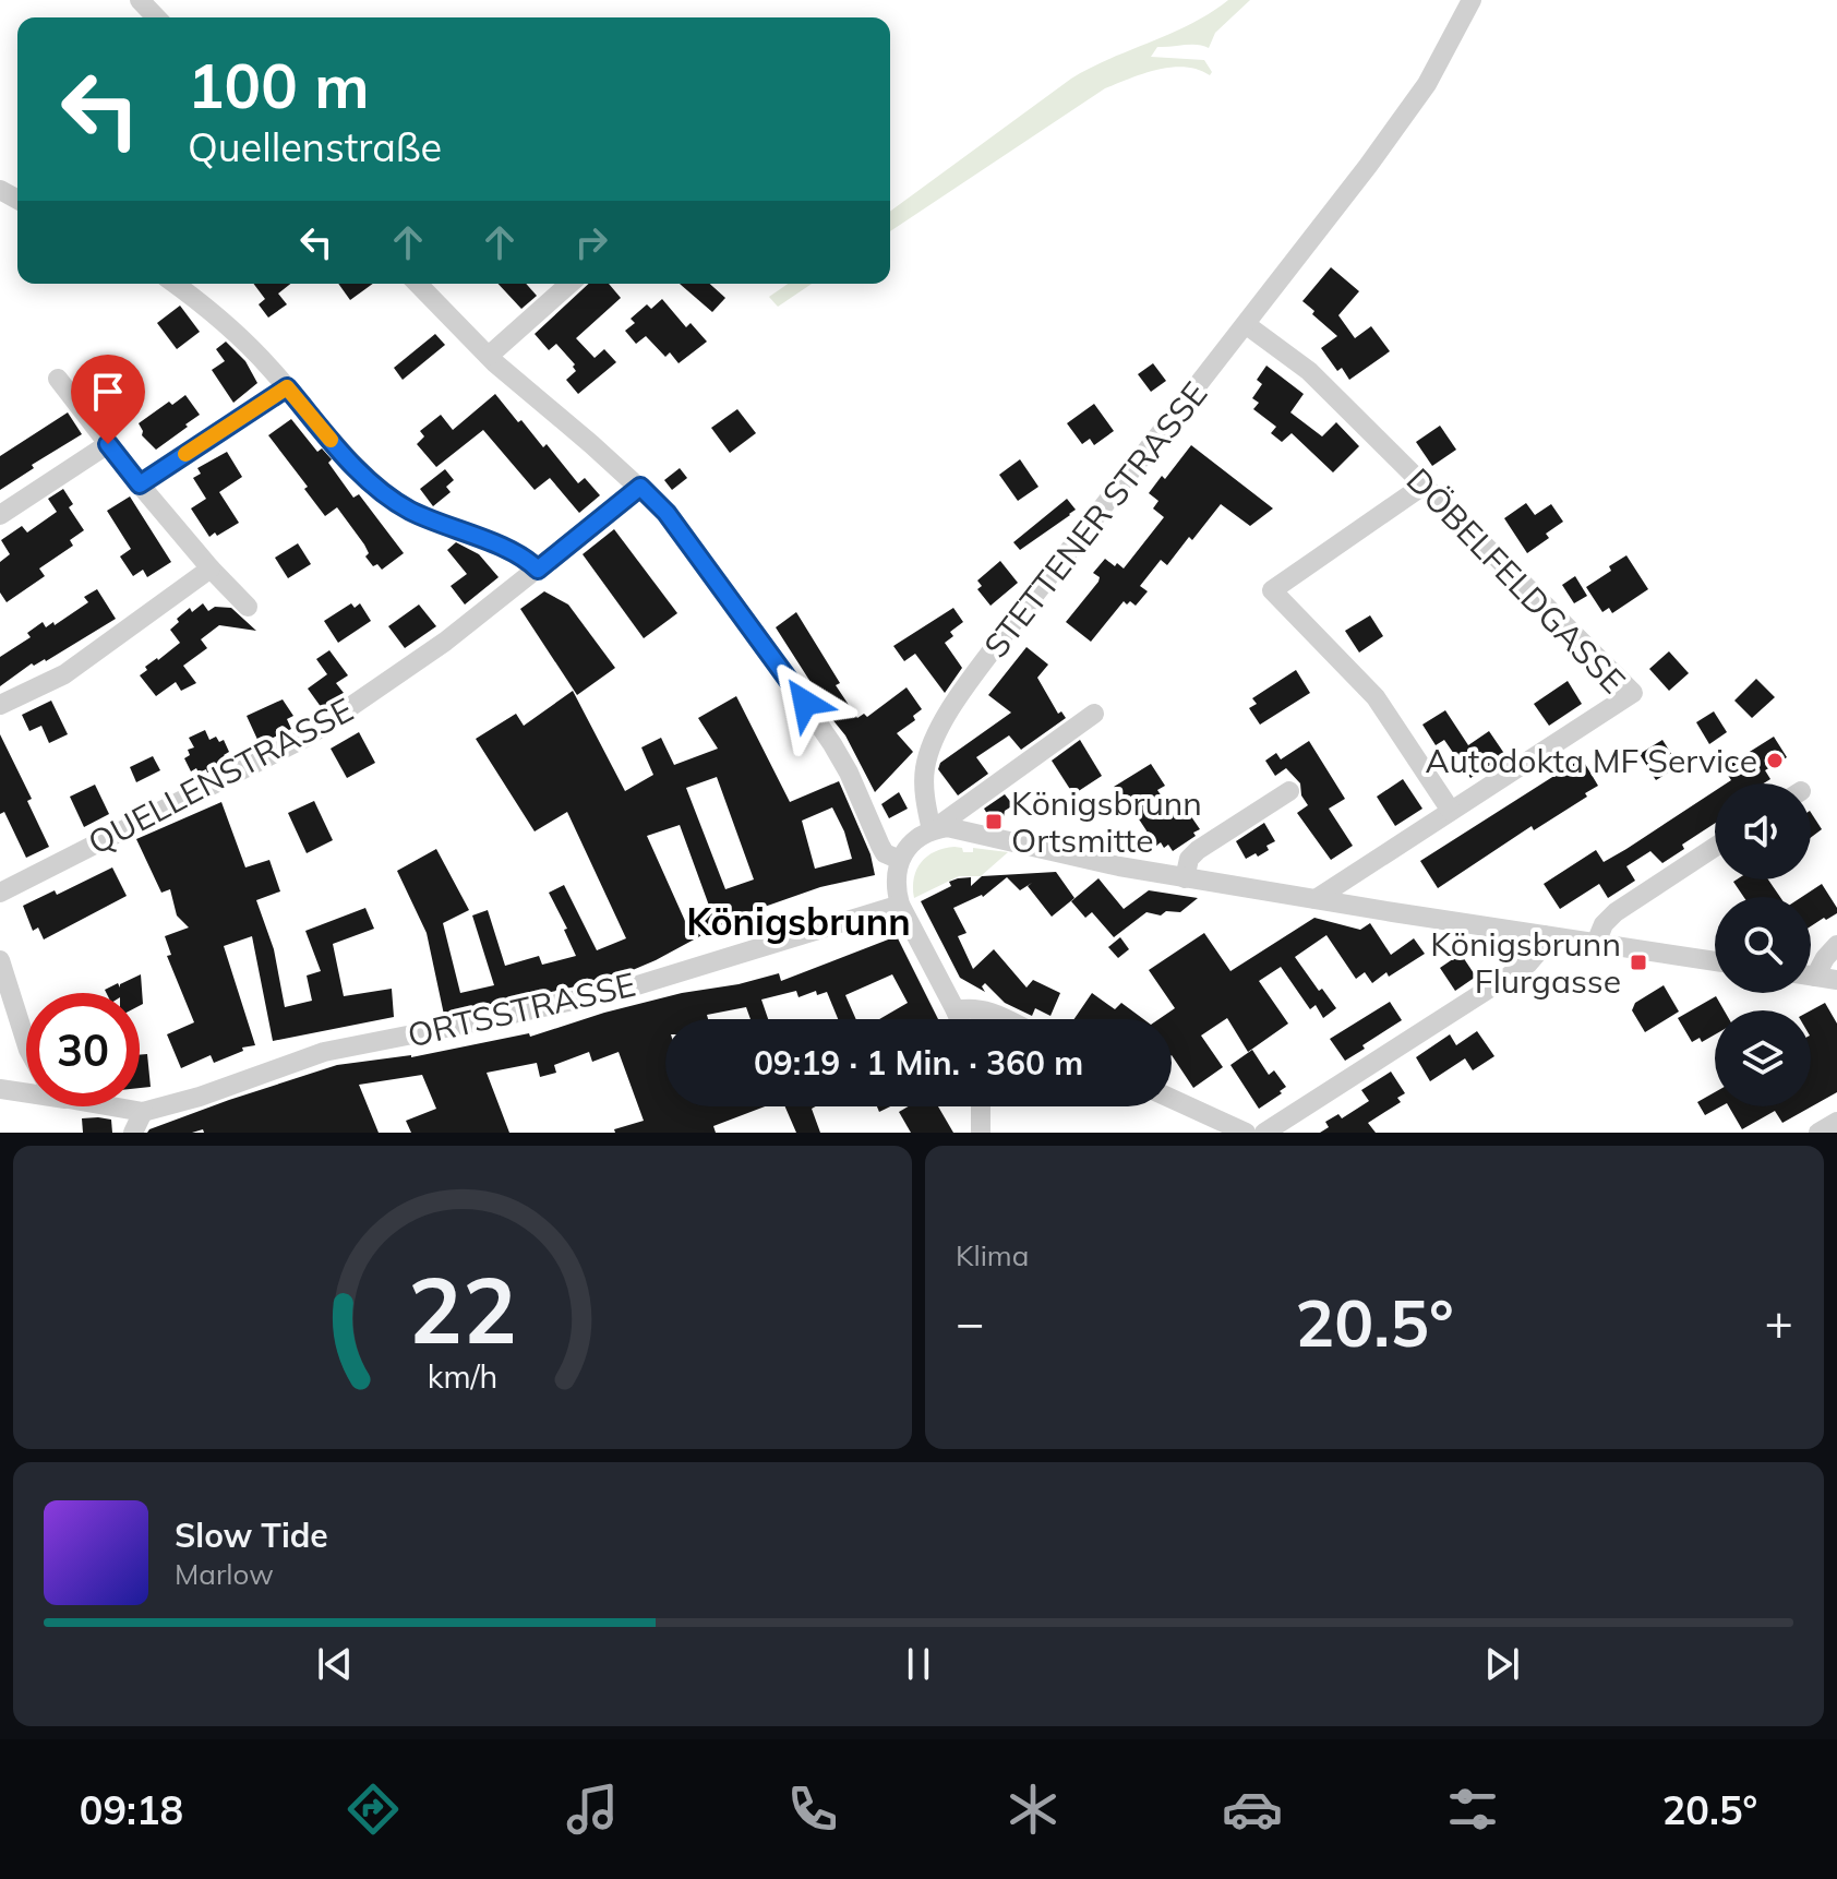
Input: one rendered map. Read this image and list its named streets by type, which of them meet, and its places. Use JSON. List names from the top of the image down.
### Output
{
  "streets": {
    "street": [
      "STETTENER STRASSE",
      "DÖBELFELDGASSE",
      "QUELLENSTRASSE",
      "ORTSSTRASSE"
    ]
  },
  "crossings": [
    ["STETTENER STRASSE", "DÖBELFELDGASSE"]
  ],
  "districts": ["Königsbrunn"],
  "places": {
    "other": ["Autodokta MF Service"],
    "transit": ["Königsbrunn Ortsmitte", "Königsbrunn Flurgasse"]
  },
  "page": {
    "turn": ["100 m", "Quellenstraße"],
    "limit": "30",
    "trip": "09:19 · 1 Min. · 360 m",
    "tile": "Klima",
    "heat": ["−", "20.5°", "+"],
    "song": ["Slow Tide", "Marlow"],
    "tabs": ["09:18", "20.5°"],
    "gauge": ["22", "km/h"]
  }
}
